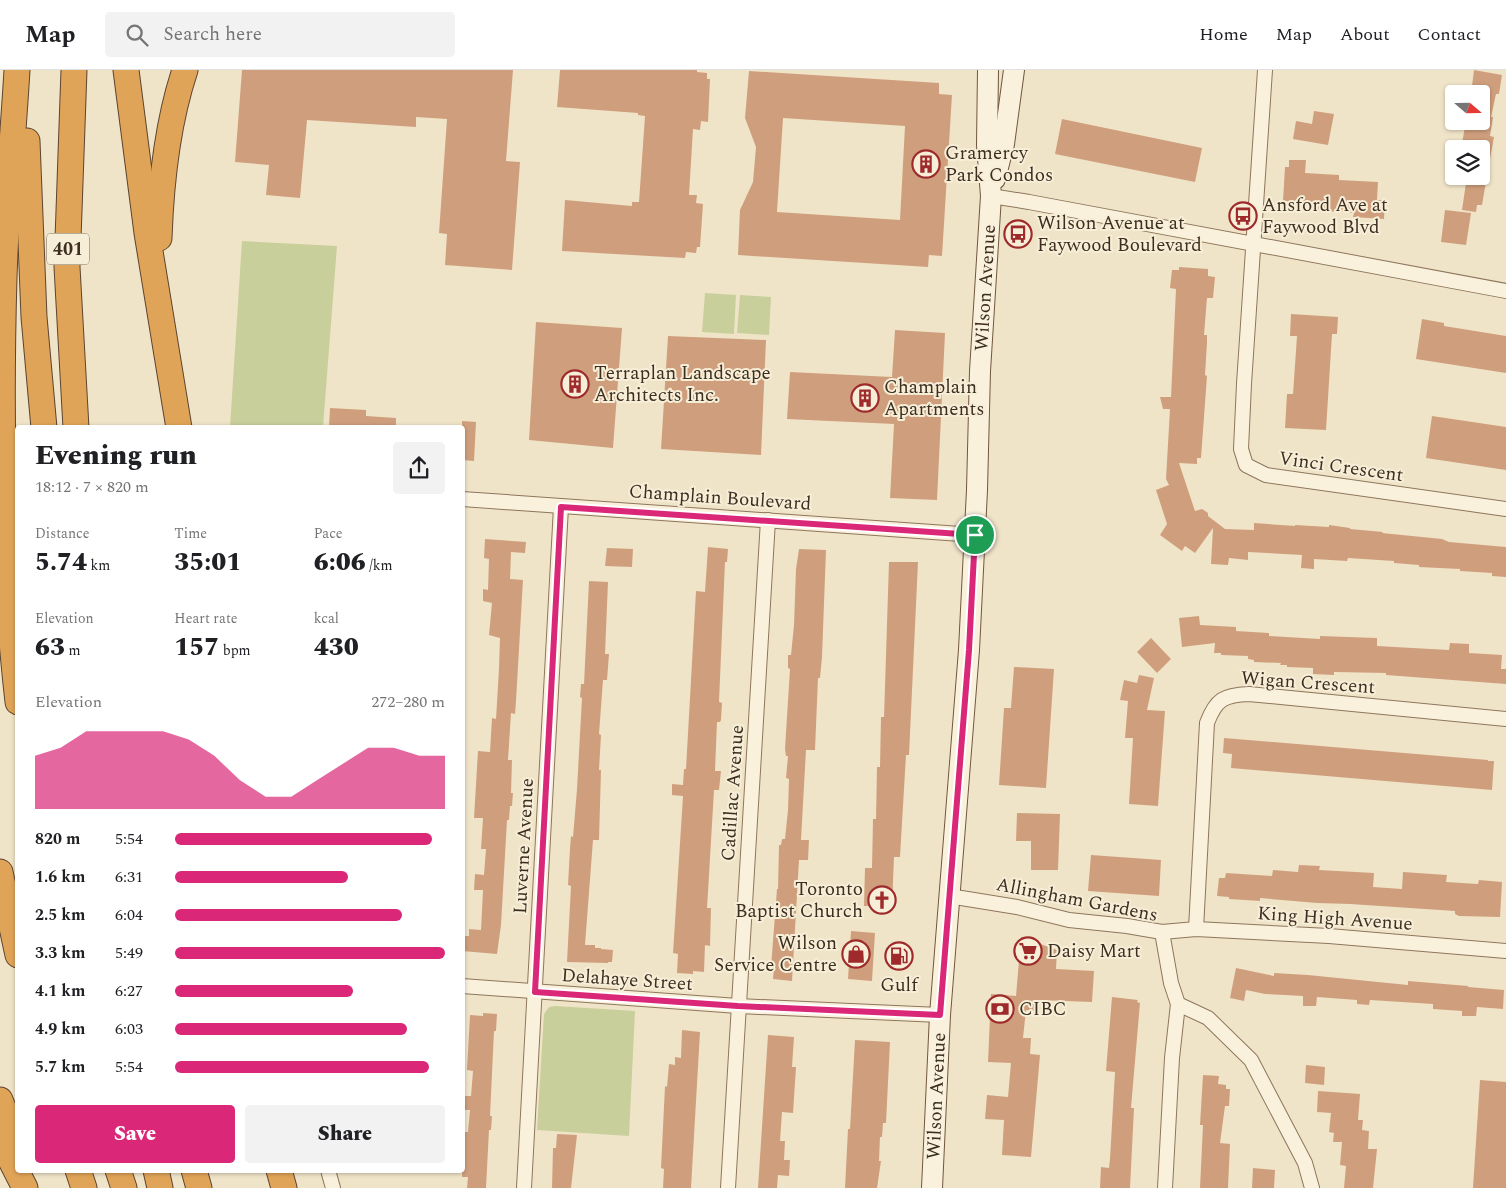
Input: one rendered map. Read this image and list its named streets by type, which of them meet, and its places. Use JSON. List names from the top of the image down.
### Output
{
  "streets": {
    "highway": ["401"],
    "main road": ["Wilson Avenue"],
    "street": [
      "Vinci Crescent",
      "Champlain Boulevard",
      "Wigan Crescent",
      "Cadillac Avenue",
      "Luverne Avenue",
      "Allingham Gardens",
      "King High Avenue",
      "Delahaye Street"
    ]
  },
  "crossings": [
    ["Wilson Avenue", "Champlain Boulevard"],
    ["Wilson Avenue", "Allingham Gardens"],
    ["Wilson Avenue", "Delahaye Street"],
    ["Champlain Boulevard", "Cadillac Avenue"],
    ["Champlain Boulevard", "Luverne Avenue"],
    ["Wigan Crescent", "King High Avenue"],
    ["Cadillac Avenue", "Delahaye Street"],
    ["Luverne Avenue", "Delahaye Street"],
    ["Allingham Gardens", "King High Avenue"]
  ],
  "places": {
    "building": ["Gramercy Park Condos", "Terraplan Landscape Architects Inc.", "Champlain Apartments"],
    "bus stop": ["Ansford Ave at Faywood Blvd", "Wilson Avenue at Faywood Boulevard"],
    "church": ["Toronto Baptist Church"],
    "supermarket": ["Daisy Mart"],
    "shop": ["Wilson Service Centre"],
    "fuel station": ["Gulf"],
    "bank": ["CIBC"]
  },
  "north": "right",
  "page": {
    "header": "Map",
    "search": "Search here",
    "nav": [
      "Home",
      "Map",
      "About",
      "Contact"
    ],
    "heading": ["Evening run", "18:12 · 7 × 820 m"],
    "stats": [
      ["Distance", "5.74 km"],
      ["Time", "35:01"],
      ["Pace", "6:06 /km"],
      ["Elevation", "63 m"],
      ["Heart rate", "157 bpm"],
      ["kcal", "430"]
    ],
    "chart": ["Elevation", "272–280 m"],
    "list": [
      {
        "name": "820 m",
        "note": "5:54"
      },
      {
        "name": "1.6 km",
        "note": "6:31"
      },
      {
        "name": "2.5 km",
        "note": "6:04"
      },
      {
        "name": "3.3 km",
        "note": "5:49"
      },
      {
        "name": "4.1 km",
        "note": "6:27"
      },
      {
        "name": "4.9 km",
        "note": "6:03"
      },
      {
        "name": "5.7 km",
        "note": "5:54"
      }
    ],
    "buttons": ["Save", "Share"]
  }
}
